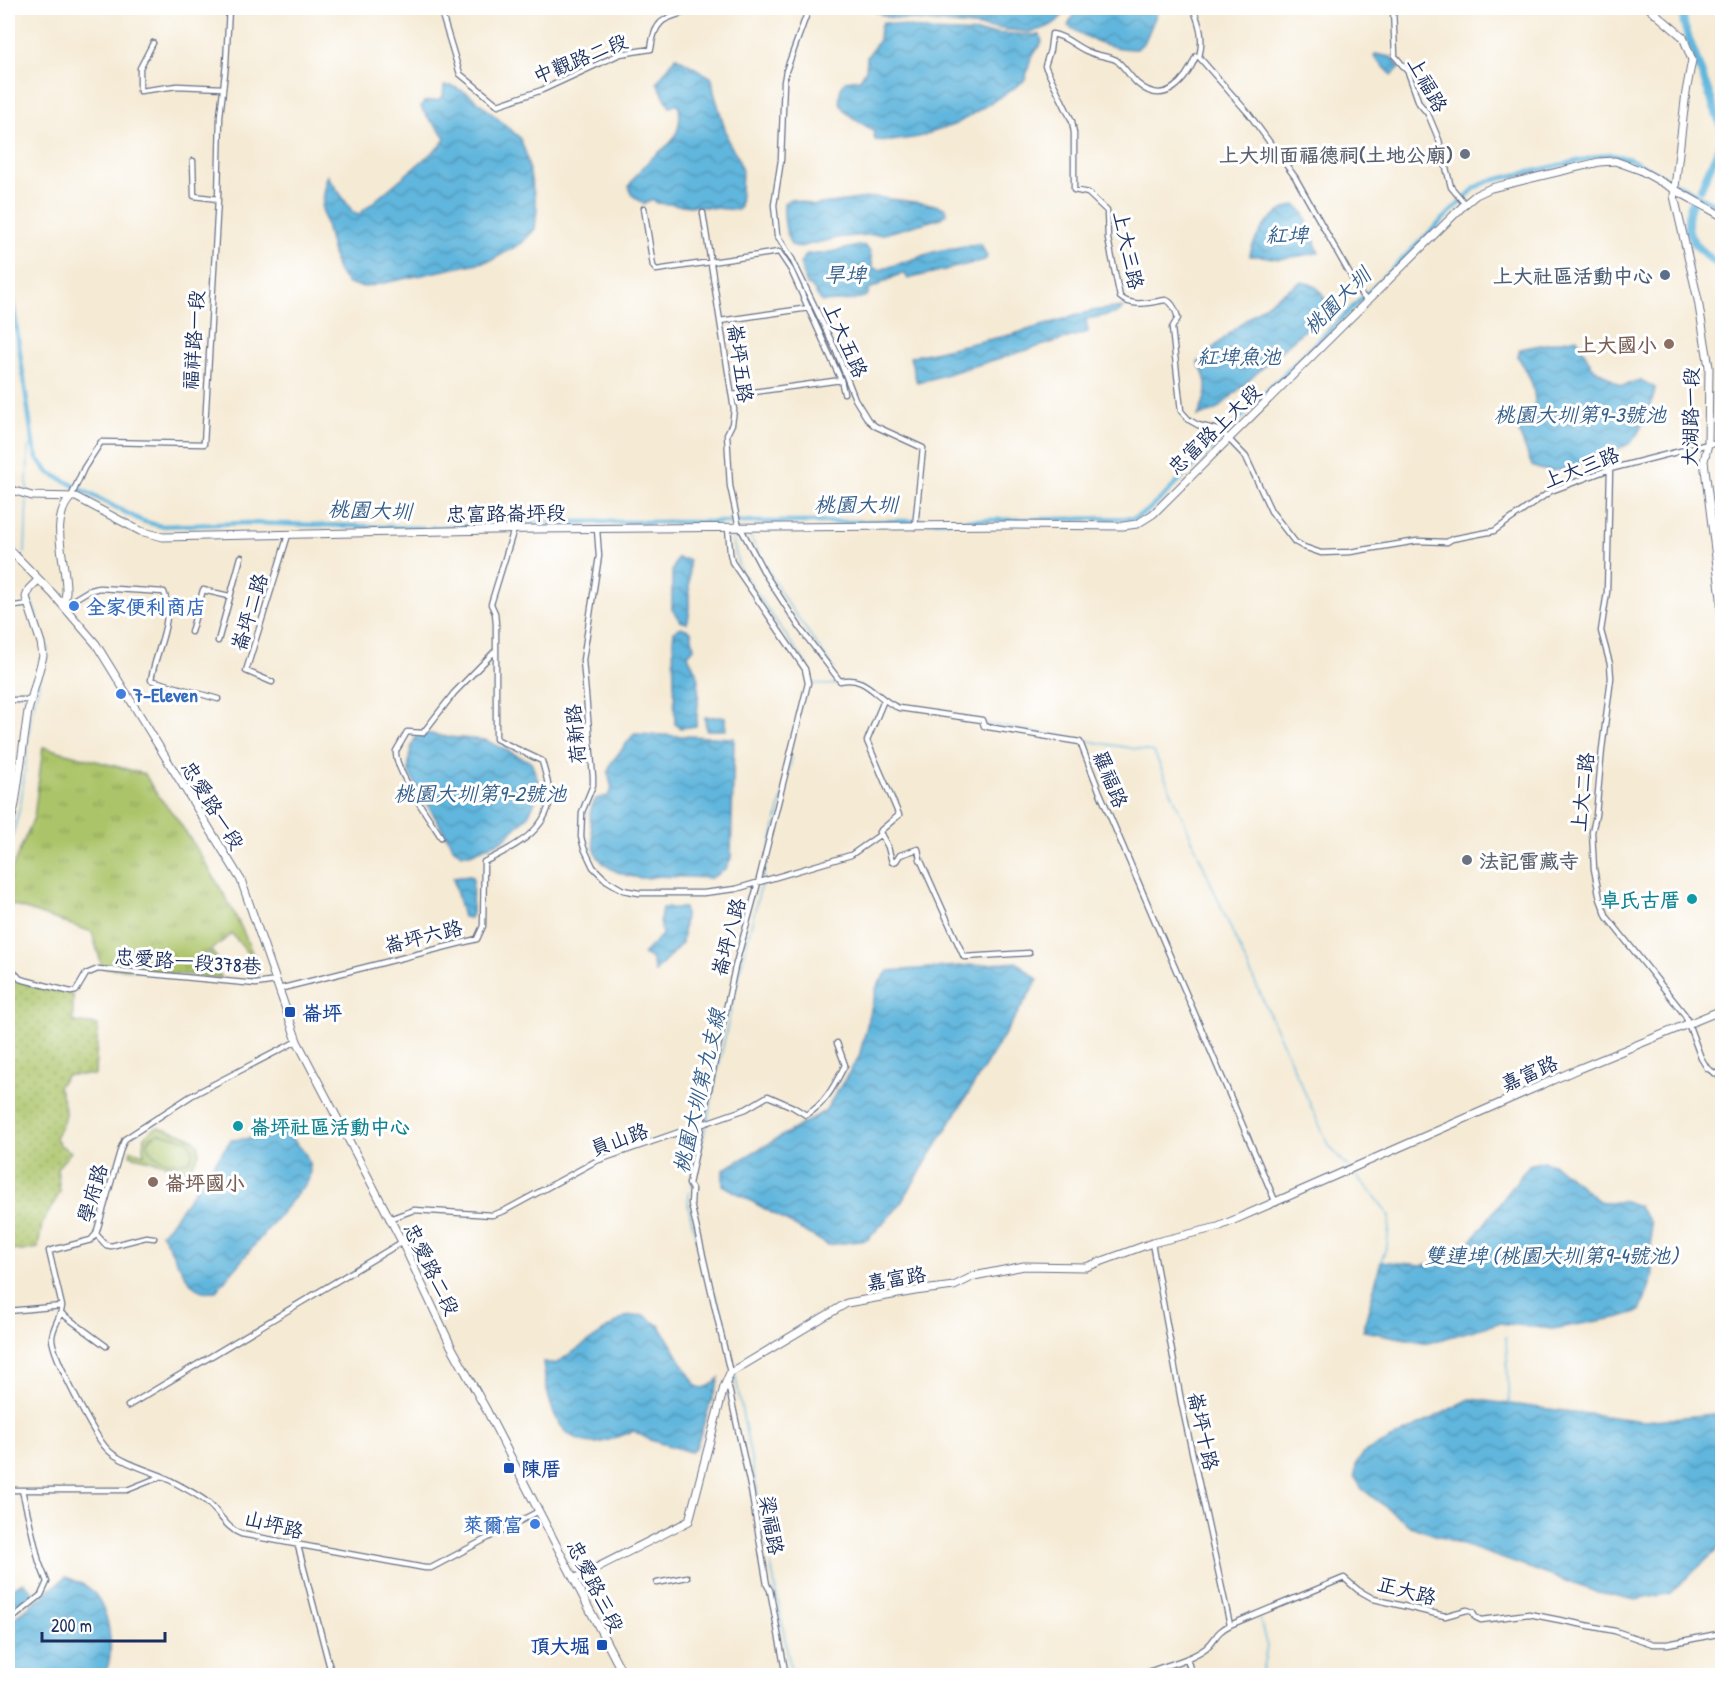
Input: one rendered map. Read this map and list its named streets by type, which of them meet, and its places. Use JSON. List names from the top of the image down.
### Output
{
  "streets": {
    "street": [
      "中觀路二段",
      "上福路",
      "上大三路",
      "福祥路一段",
      "上大五路",
      "崙坪五路",
      "大湖路一段",
      "忠富路上大段",
      "忠富路崙坪段",
      "崙坪二路",
      "荷新路",
      "羅福路",
      "上大二路",
      "忠愛路一段",
      "崙坪六路",
      "崙坪八路",
      "忠愛路一段378巷",
      "嘉富路",
      "員山路",
      "學府路",
      "忠愛路二段",
      "崙坪十路",
      "山坪路",
      "梁福路",
      "忠愛路三段",
      "正大路"
    ]
  },
  "crossings": [
    ["上福路", "忠富路上大段"],
    ["上大三路", "大湖路一段"],
    ["上大三路", "忠富路上大段"],
    ["上大三路", "上大二路"],
    ["上大五路", "忠富路上大段"],
    ["上大五路", "忠富路崙坪段"],
    ["崙坪五路", "忠富路崙坪段"],
    ["崙坪五路", "羅福路"],
    ["大湖路一段", "忠富路上大段"],
    ["忠富路上大段", "忠富路崙坪段"],
    ["忠富路崙坪段", "崙坪二路"],
    ["忠富路崙坪段", "荷新路"],
    ["忠富路崙坪段", "羅福路"],
    ["忠富路崙坪段", "崙坪六路"],
    ["忠富路崙坪段", "崙坪八路"],
    ["荷新路", "羅福路"],
    ["荷新路", "崙坪八路"],
    ["羅福路", "嘉富路"],
    ["上大二路", "嘉富路"],
    ["忠愛路一段", "崙坪六路"],
    ["忠愛路一段", "忠愛路一段378巷"],
    ["忠愛路一段", "學府路"],
    ["忠愛路一段", "忠愛路二段"],
    ["崙坪六路", "忠愛路一段378巷"],
    ["崙坪八路", "嘉富路"],
    ["崙坪八路", "員山路"],
    ["崙坪八路", "梁福路"],
    ["嘉富路", "崙坪十路"],
    ["嘉富路", "梁福路"],
    ["員山路", "忠愛路二段"],
    ["學府路", "忠愛路二段"],
    ["學府路", "山坪路"],
    ["忠愛路二段", "山坪路"],
    ["忠愛路二段", "忠愛路三段"],
    ["崙坪十路", "正大路"],
    ["山坪路", "忠愛路三段"]
  ],
  "water": [
    "紅埤",
    "旱埤",
    "桃園大圳",
    "紅埤魚池",
    "桃園大圳第9-3號池",
    "桃園大圳第9-2號池",
    "桃園大圳第九支線",
    "雙連埤 (桃園大圳第9-4號池)"
  ],
  "places": {
    "other": [
      "上大圳面福德祠(土地公廟)",
      "上大社區活動中心",
      "上大國小",
      "全家便利商店",
      "7-Eleven",
      "法記雷藏寺",
      "卓氏古厝",
      "崙坪社區活動中心",
      "崙坪國小",
      "萊爾富"
    ],
    "transit": ["崙坪", "陳厝", "頂大堀"]
  },
  "scale_bar": "200 m"
}
